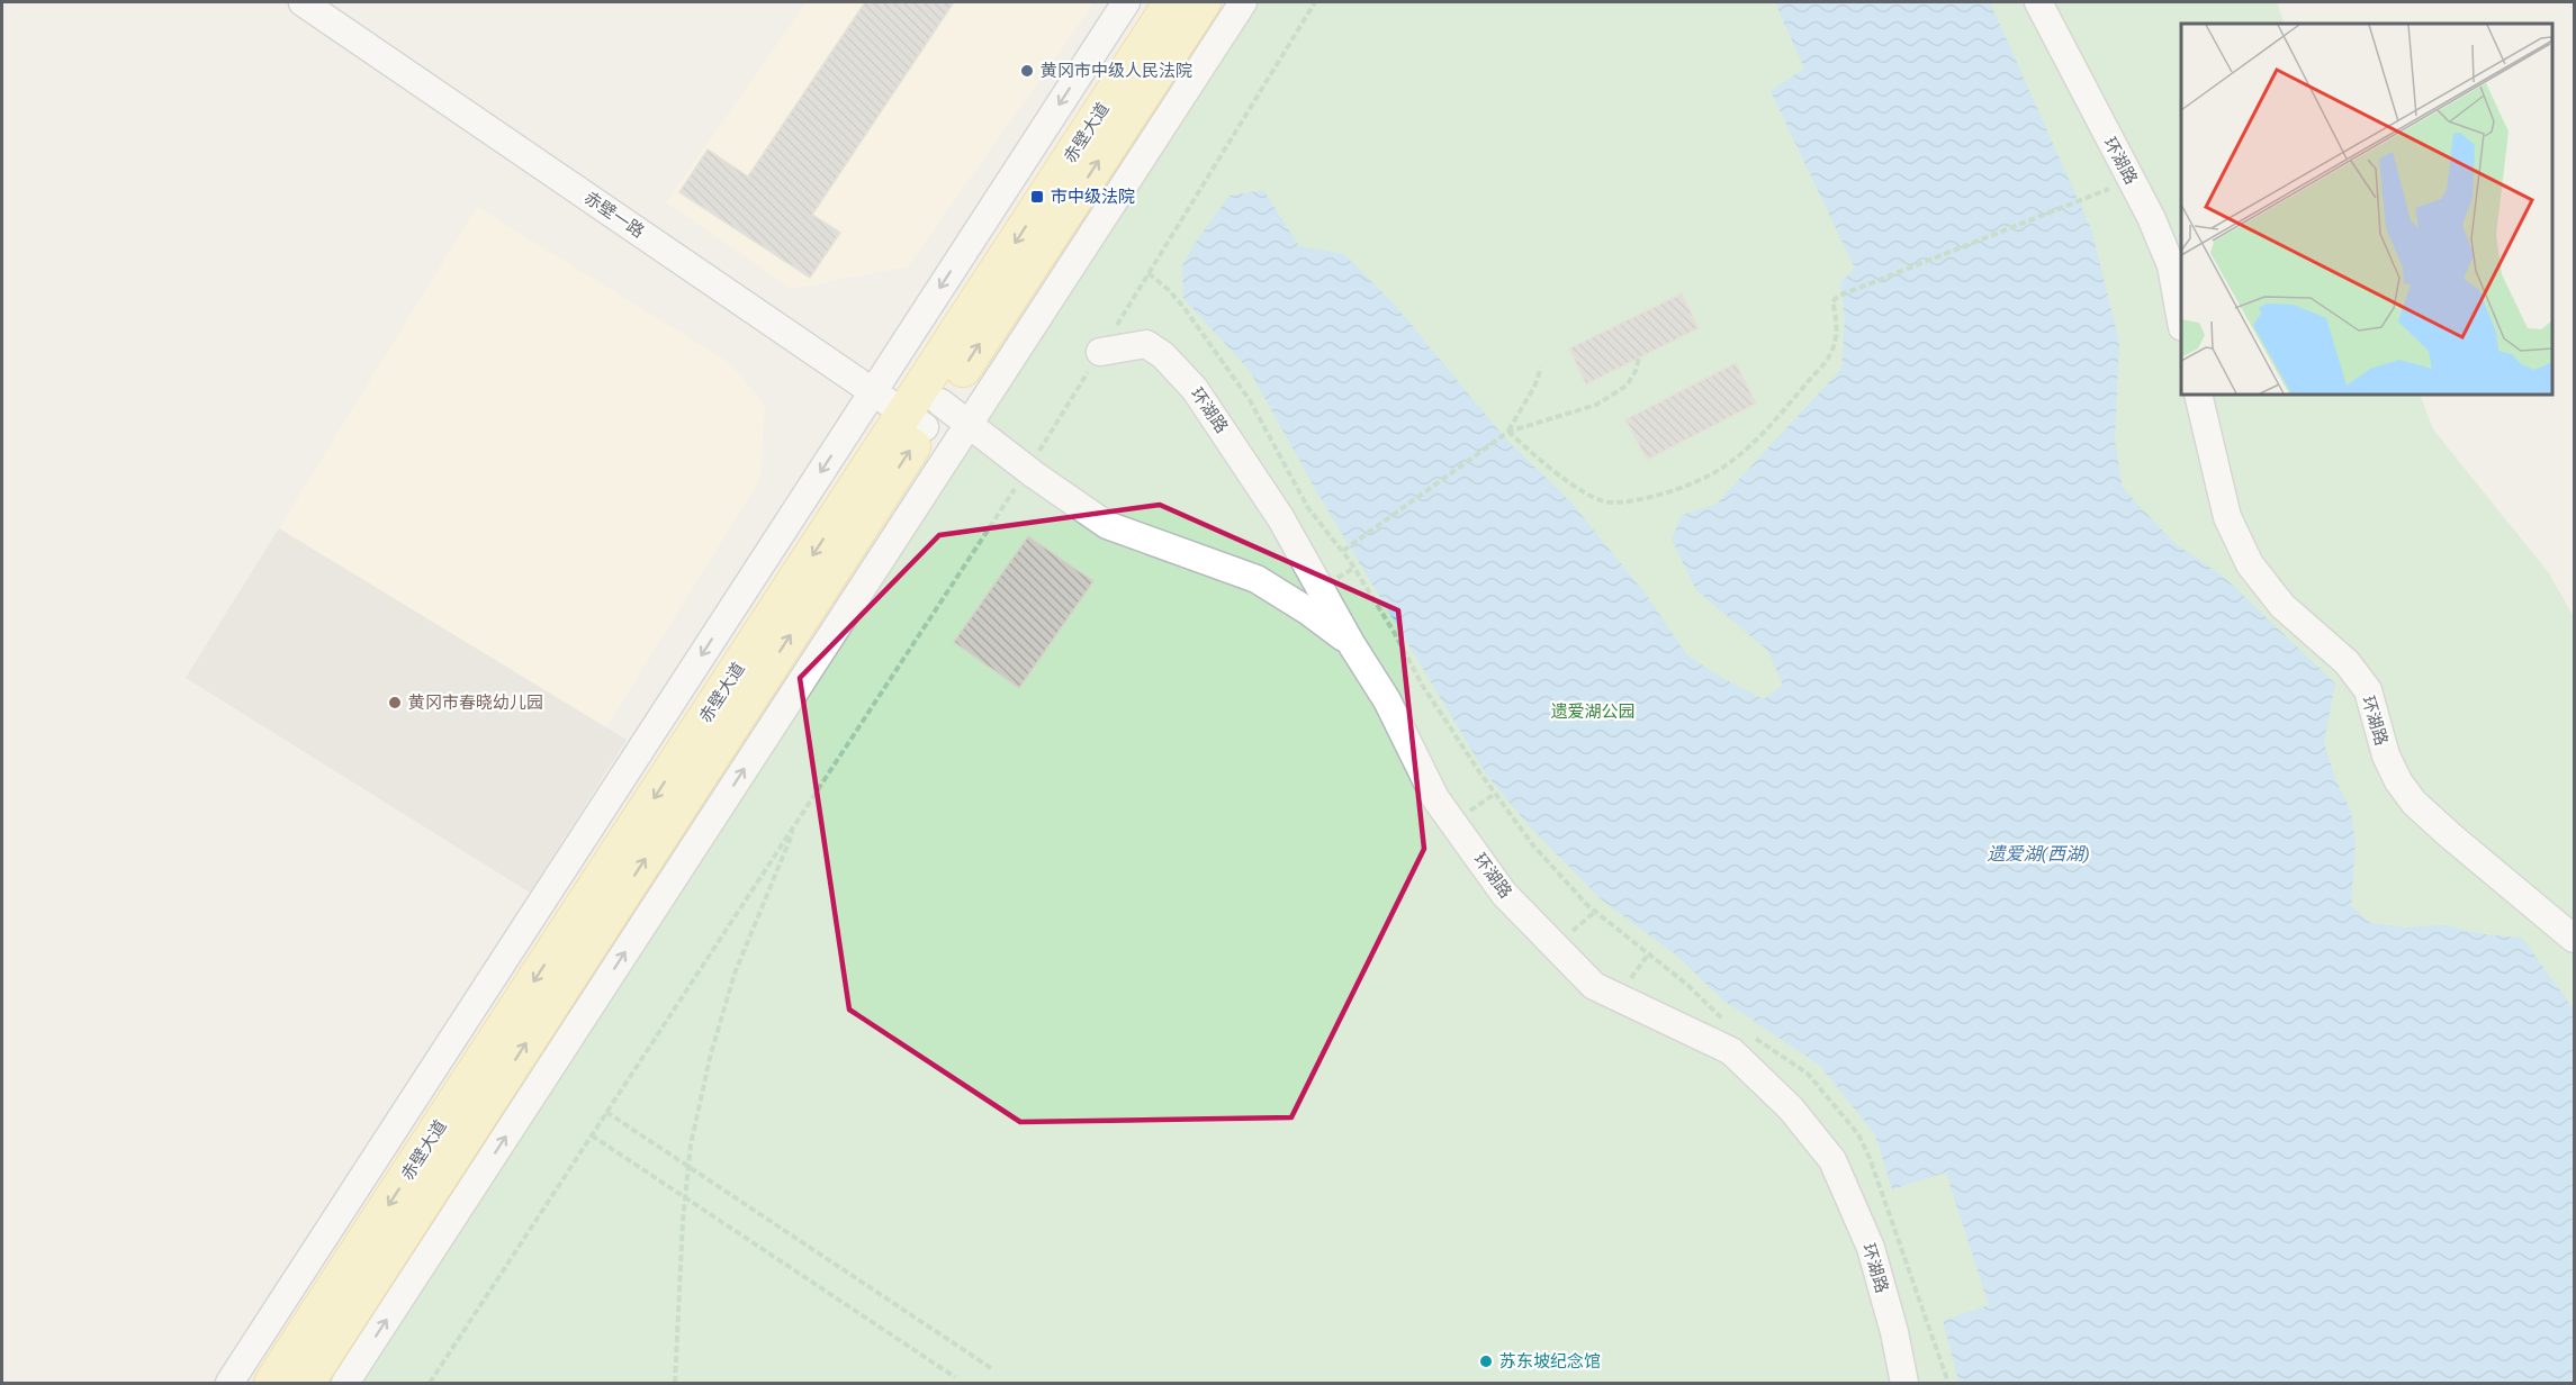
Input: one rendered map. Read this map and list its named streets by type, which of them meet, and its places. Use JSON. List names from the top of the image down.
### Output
{
  "streets": {
    "main road": ["赤壁大道"],
    "street": ["环湖路", "赤壁一路"]
  },
  "crossings": [
    ["赤壁大道", "赤壁一路"],
    ["环湖路", "赤壁一路"]
  ],
  "water": ["遗爱湖(西湖)"],
  "parks": ["遗爱湖公园"],
  "places": {
    "other": ["黄冈市中级人民法院", "黄冈市春晓幼儿园", "苏东坡纪念馆"],
    "transit": ["市中级法院"]
  }
}
